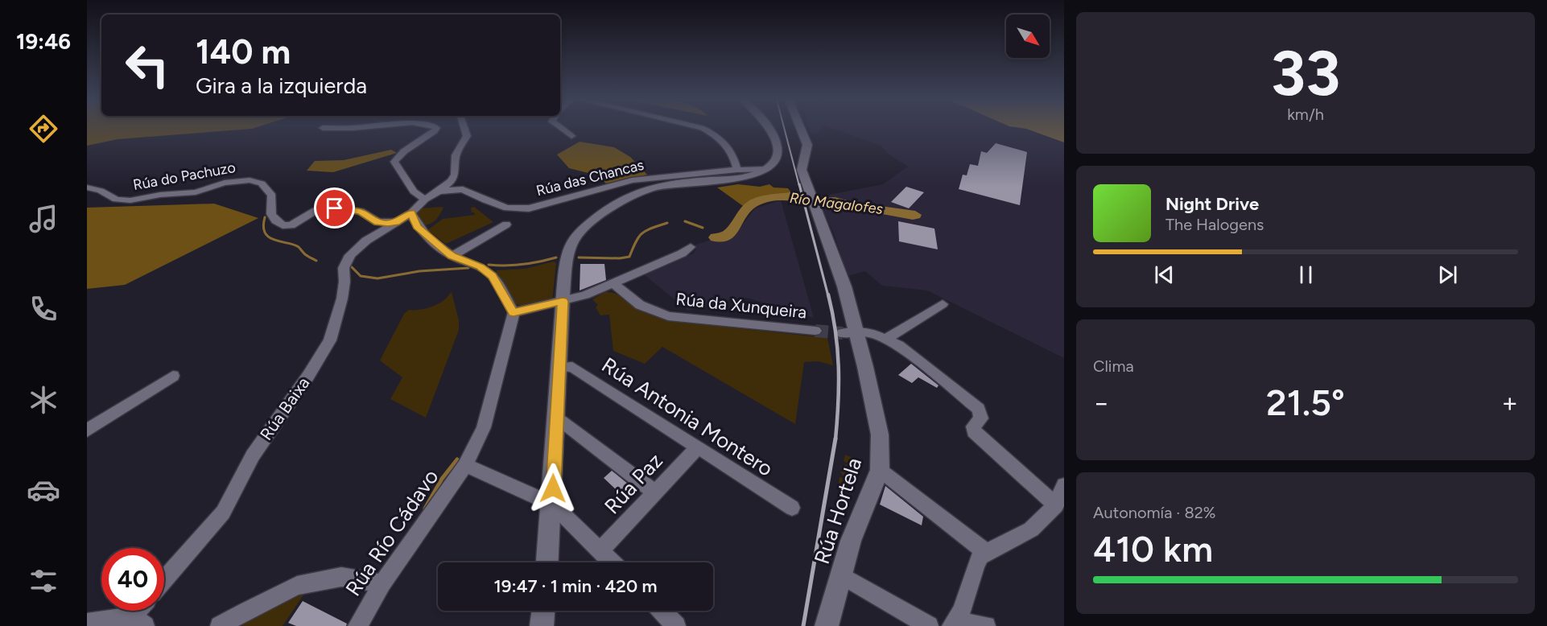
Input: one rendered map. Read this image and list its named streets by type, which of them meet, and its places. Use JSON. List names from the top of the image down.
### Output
{
  "streets": {
    "street": [
      "Rúa do Pachuzo",
      "Rúa das Chancas",
      "Rúa da Xunqueira",
      "Rúa Baixa",
      "Rúa Antonia Montero",
      "Rúa Paz",
      "Rúa Hortela",
      "Rúa Río Cádavo"
    ]
  },
  "crossings": [
    ["Rúa do Pachuzo", "Rúa Baixa"],
    ["Rúa das Chancas", "Rúa Baixa"],
    ["Rúa Antonia Montero", "Rúa Paz"]
  ],
  "water": ["Río Magalofes"],
  "north": "bottom right",
  "page": {
    "tabs": "19:46",
    "tile": [
      ["33", "km/h"],
      "Clima",
      ["Autonomía · 82%", "410 km"]
    ],
    "turn": ["140 m", "Gira a la izquierda"],
    "song": ["Night Drive", "The Halogens"],
    "heat": ["−", "21.5°", "+"],
    "limit": "40",
    "trip": "19:47 · 1 min · 420 m"
  }
}
